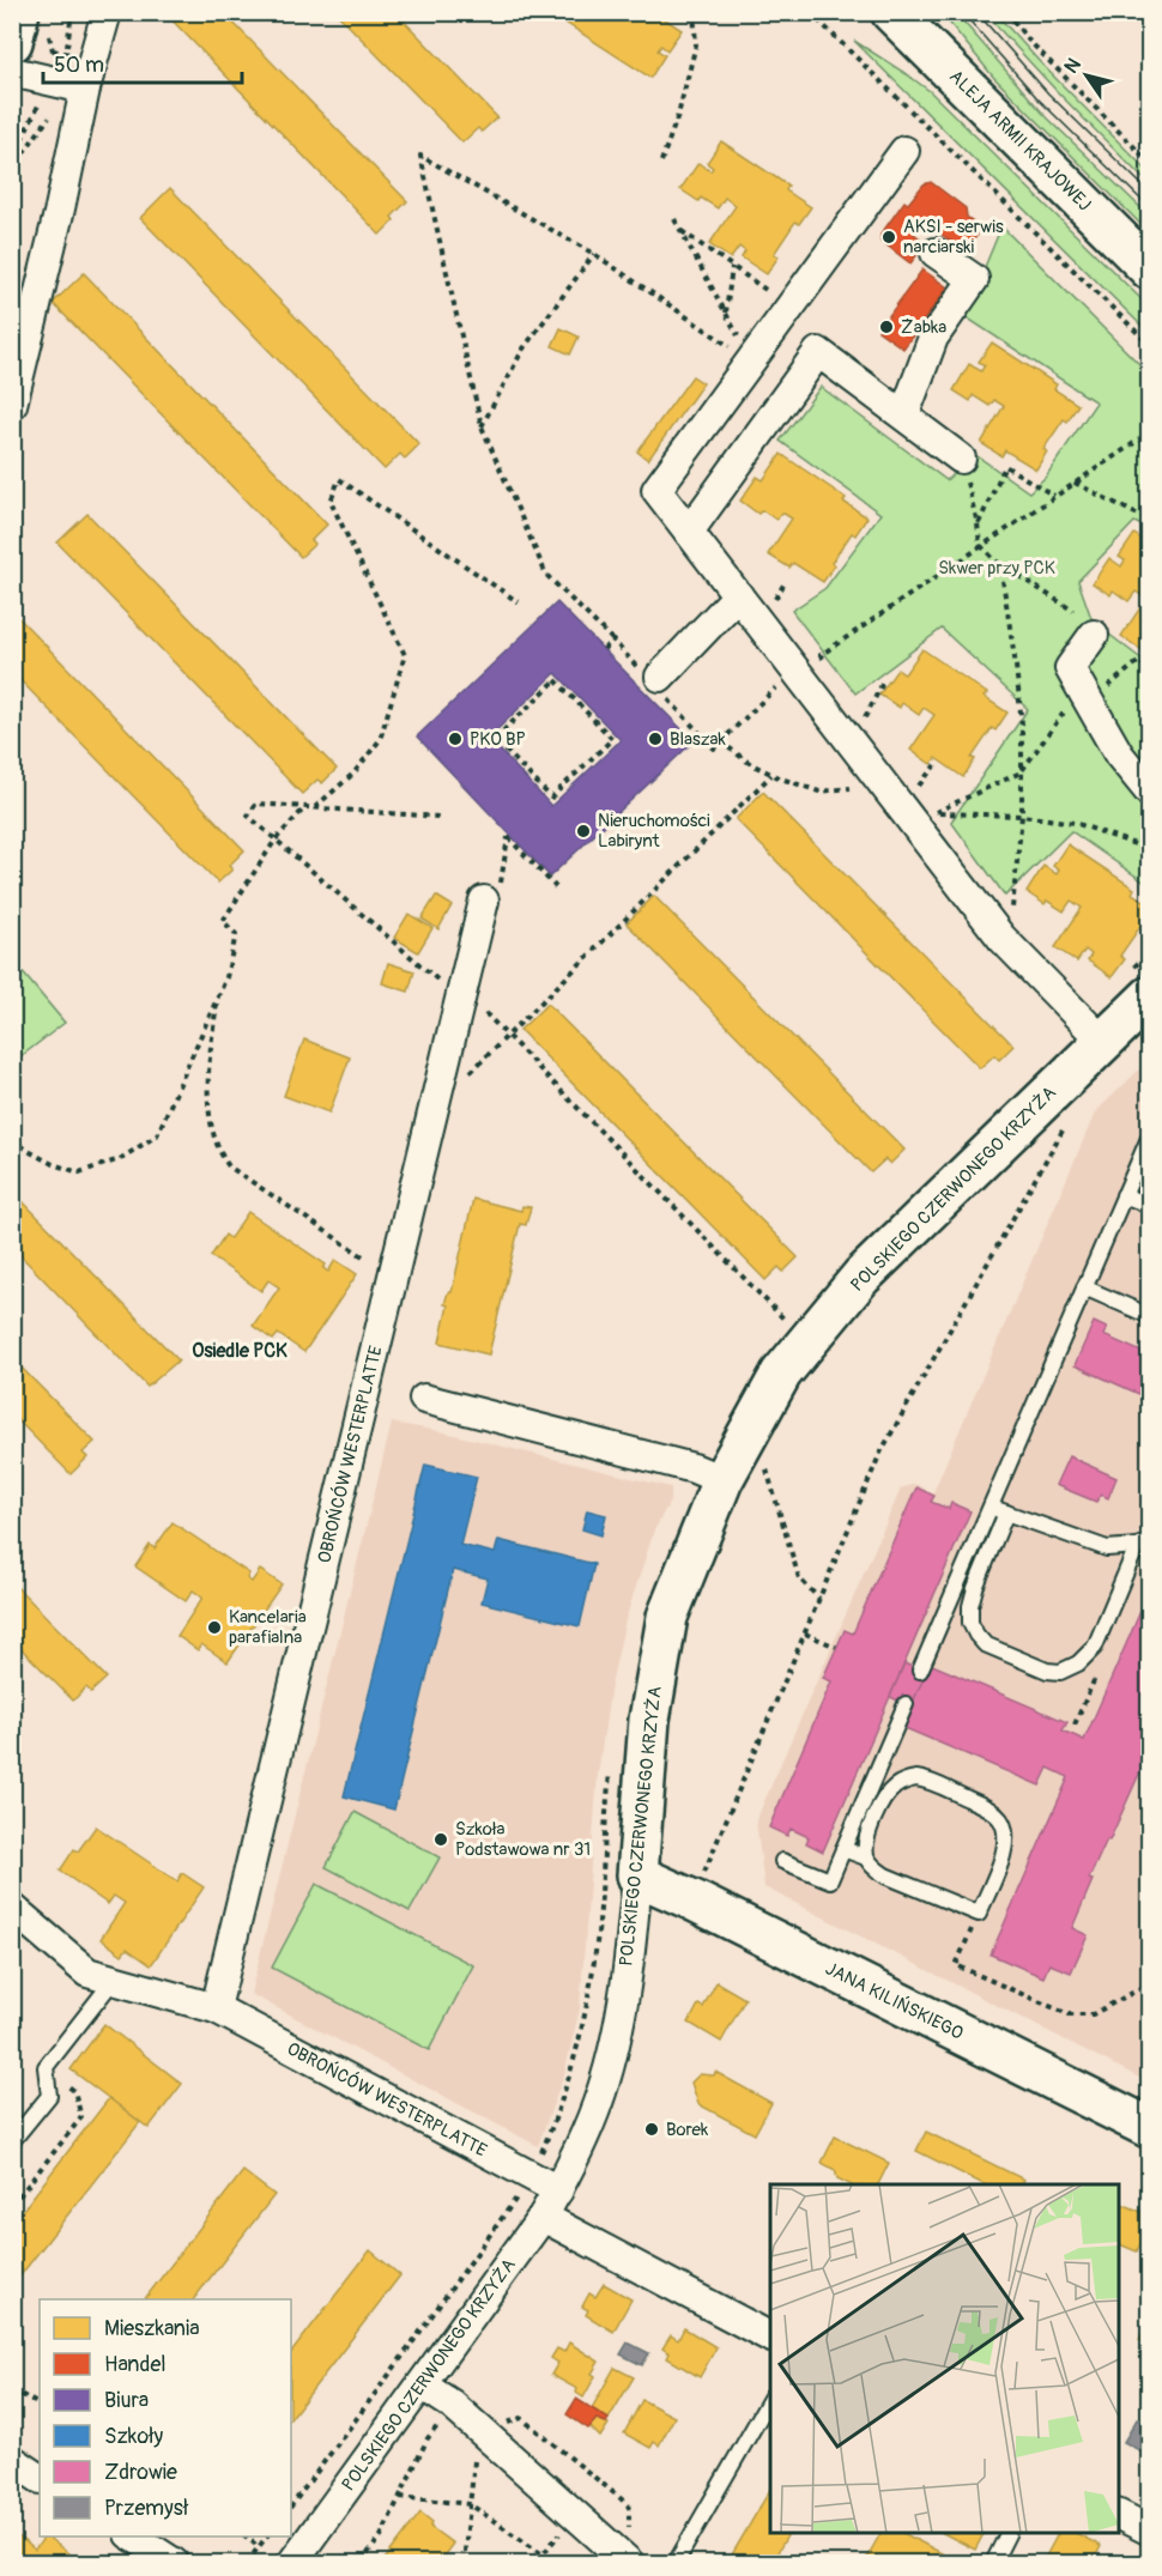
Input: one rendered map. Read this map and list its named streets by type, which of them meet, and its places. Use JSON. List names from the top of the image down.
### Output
{
  "streets": {
    "street": [
      "ALEJA ARMII KRAJOWEJ",
      "POLSKIEGO CZERWONEGO KRZYŻA",
      "OBROŃCÓW WESTERPLATTE",
      "JANA KILIŃSKIEGO"
    ]
  },
  "crossings": [
    ["POLSKIEGO CZERWONEGO KRZYŻA", "OBROŃCÓW WESTERPLATTE"],
    ["POLSKIEGO CZERWONEGO KRZYŻA", "JANA KILIŃSKIEGO"]
  ],
  "districts": ["Osiedle PCK"],
  "parks": ["Skwer przy PCK"],
  "places": [
    "AKSI - serwis narciarski",
    "Żabka",
    "PKO BP",
    "Blaszak",
    "Nieruchomości Labirynt",
    "Kancelaria parafialna",
    "Szkoła Podstawowa nr 31",
    "Borek"
  ],
  "legend": [
    "Mieszkania",
    "Handel",
    "Biura",
    "Szkoły",
    "Zdrowie",
    "Przemysł"
  ],
  "scale_bar": "50 m",
  "north": "top left"
}
